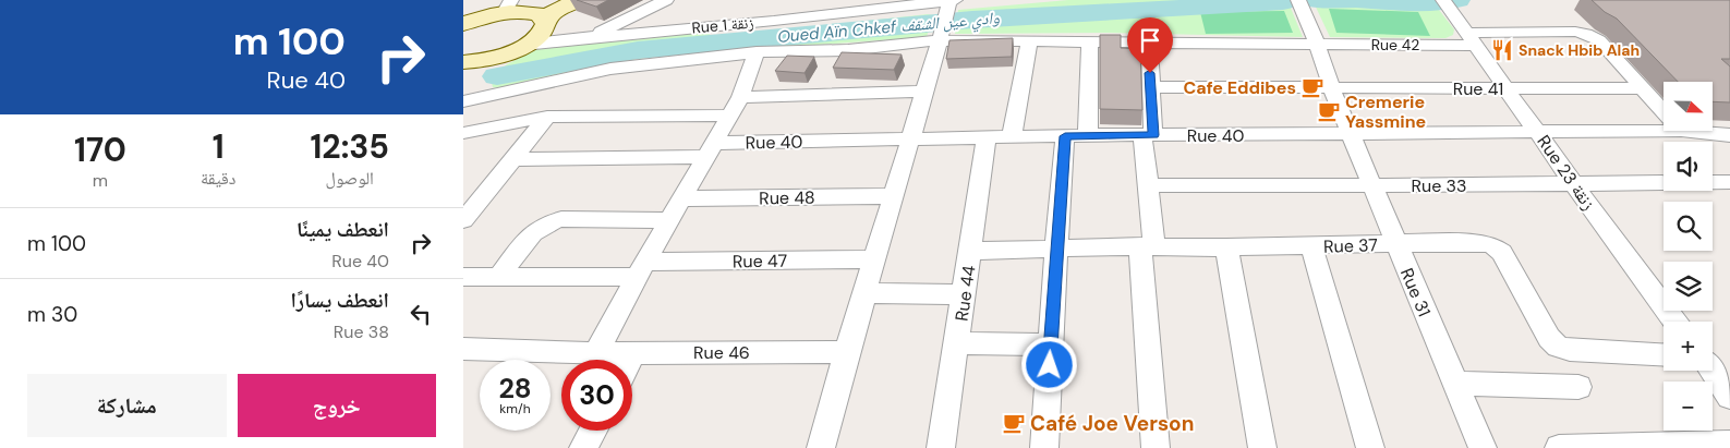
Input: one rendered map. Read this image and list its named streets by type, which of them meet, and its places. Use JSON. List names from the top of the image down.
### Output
{
  "streets": {
    "street": [
      "Rue 1 زنقة",
      "Rue 42",
      "Rue 41",
      "Rue 40",
      "Rue 23 زنقة",
      "Rue 33",
      "Rue 48",
      "Rue 37",
      "Rue 47",
      "Rue 31",
      "Rue 44",
      "Rue 46"
    ]
  },
  "crossings": [
    ["Rue 42", "Rue 41"],
    ["Rue 42", "Rue 23 زنقة"],
    ["Rue 42", "Rue 31"],
    ["Rue 41", "Rue 23 زنقة"],
    ["Rue 41", "Rue 31"],
    ["Rue 40", "Rue 23 زنقة"],
    ["Rue 40", "Rue 31"],
    ["Rue 40", "Rue 44"],
    ["Rue 23 زنقة", "Rue 33"],
    ["Rue 33", "Rue 31"],
    ["Rue 37", "Rue 31"],
    ["Rue 37", "Rue 44"]
  ],
  "water": ["Oued Aïn Chkef وادي عين الشقف"],
  "places": {
    "restaurant": ["Snack Hbib Alah"],
    "cafe": ["Cafe Eddibes", "Cremerie Yassmine", "Café Joe Verson"]
  },
  "north": "right",
  "page": {
    "turn": ["100 m", "Rue 40"],
    "map_buttons": ["+", "−"],
    "eta": [
      "12:35",
      "الوصول",
      "1",
      "دقيقة",
      "170",
      "m"
    ],
    "list": [
      {
        "name": "انعطف يمينًا",
        "note": "Rue 40",
        "value": "100 m"
      },
      {
        "name": "انعطف يسارًا",
        "note": "Rue 38",
        "value": "30 m"
      }
    ],
    "speed": "28 km/h",
    "limit": "30",
    "buttons": ["خروج", "مشاركة"]
  }
}
